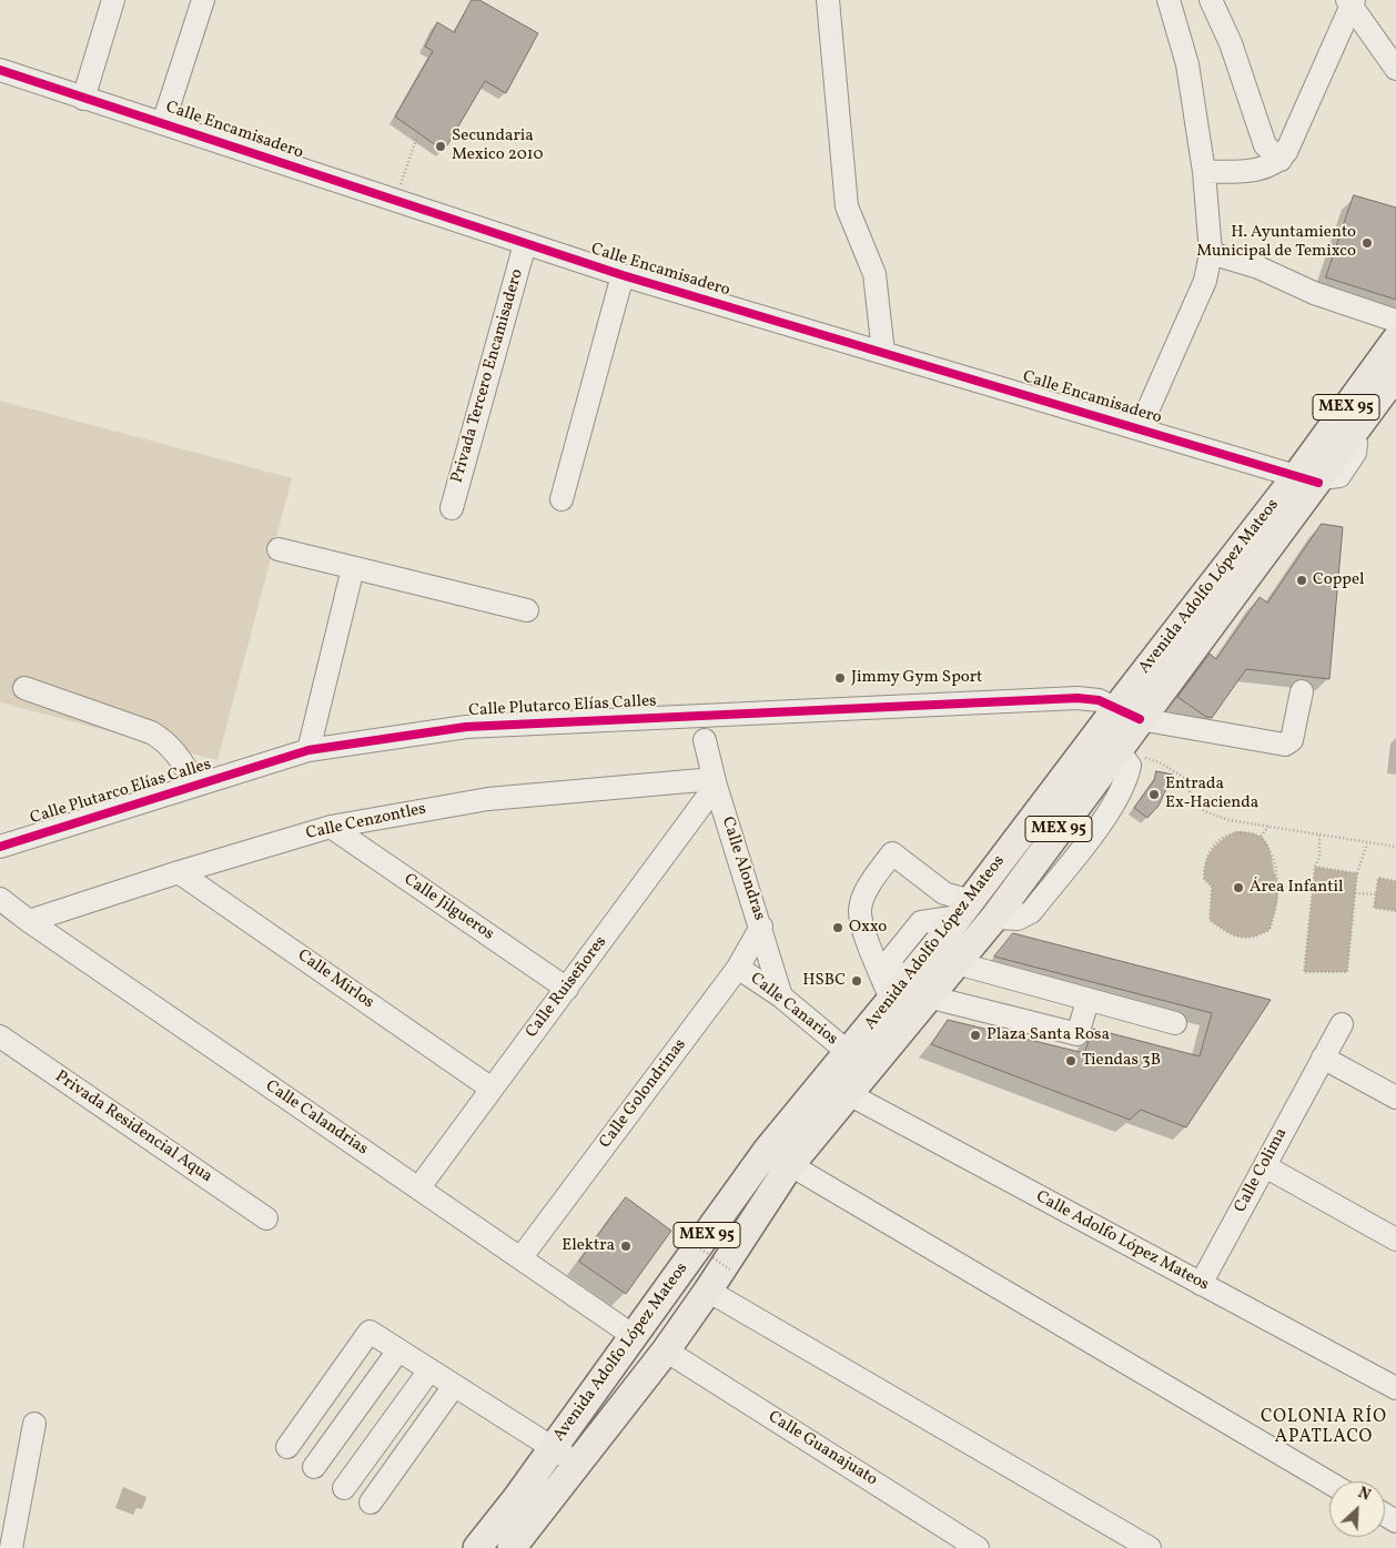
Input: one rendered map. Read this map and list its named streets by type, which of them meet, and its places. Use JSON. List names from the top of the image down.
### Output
{
  "streets": {
    "main road": ["MEX 95", "Avenida Adolfo López Mateos"],
    "street": [
      "Calle Encamisadero",
      "Privada Tercero Encamisadero",
      "Calle Plutarco Elías Calles",
      "Calle Cenzontles",
      "Calle Alondras",
      "Calle Jilgueros",
      "Calle Mirlos",
      "Calle Ruiseñores",
      "Calle Canarios",
      "Calle Golondrinas",
      "Calle Calandrias",
      "Privada Residencial Aqua",
      "Calle Colima",
      "Calle Adolfo López Mateos",
      "Calle Guanajuato"
    ]
  },
  "crossings": [
    ["Calle Encamisadero", "Privada Tercero Encamisadero"],
    ["Calle Encamisadero", "Avenida Adolfo López Mateos"],
    ["Avenida Adolfo López Mateos", "Calle Plutarco Elías Calles"],
    ["Avenida Adolfo López Mateos", "Calle Canarios"],
    ["Avenida Adolfo López Mateos", "Calle Calandrias"],
    ["Avenida Adolfo López Mateos", "Calle Adolfo López Mateos"],
    ["Avenida Adolfo López Mateos", "Calle Guanajuato"],
    ["Calle Cenzontles", "Calle Alondras"],
    ["Calle Cenzontles", "Calle Jilgueros"],
    ["Calle Cenzontles", "Calle Mirlos"],
    ["Calle Cenzontles", "Calle Ruiseñores"],
    ["Calle Cenzontles", "Calle Calandrias"],
    ["Calle Alondras", "Calle Ruiseñores"],
    ["Calle Alondras", "Calle Canarios"],
    ["Calle Alondras", "Calle Golondrinas"],
    ["Calle Jilgueros", "Calle Ruiseñores"],
    ["Calle Mirlos", "Calle Ruiseñores"],
    ["Calle Ruiseñores", "Calle Calandrias"],
    ["Calle Canarios", "Calle Golondrinas"],
    ["Calle Golondrinas", "Calle Calandrias"],
    ["Calle Colima", "Calle Adolfo López Mateos"]
  ],
  "districts": ["COLONIA RÍO APATLACO"],
  "places": [
    "Secundaria Mexico 2010",
    "H. Ayuntamiento Municipal de Temixco",
    "Coppel",
    "Jimmy Gym Sport",
    "Entrada Ex-Hacienda",
    "Área Infantil",
    "Oxxo",
    "HSBC",
    "Plaza Santa Rosa",
    "Tiendas 3B",
    "Elektra"
  ],
  "north": "top right"
}
